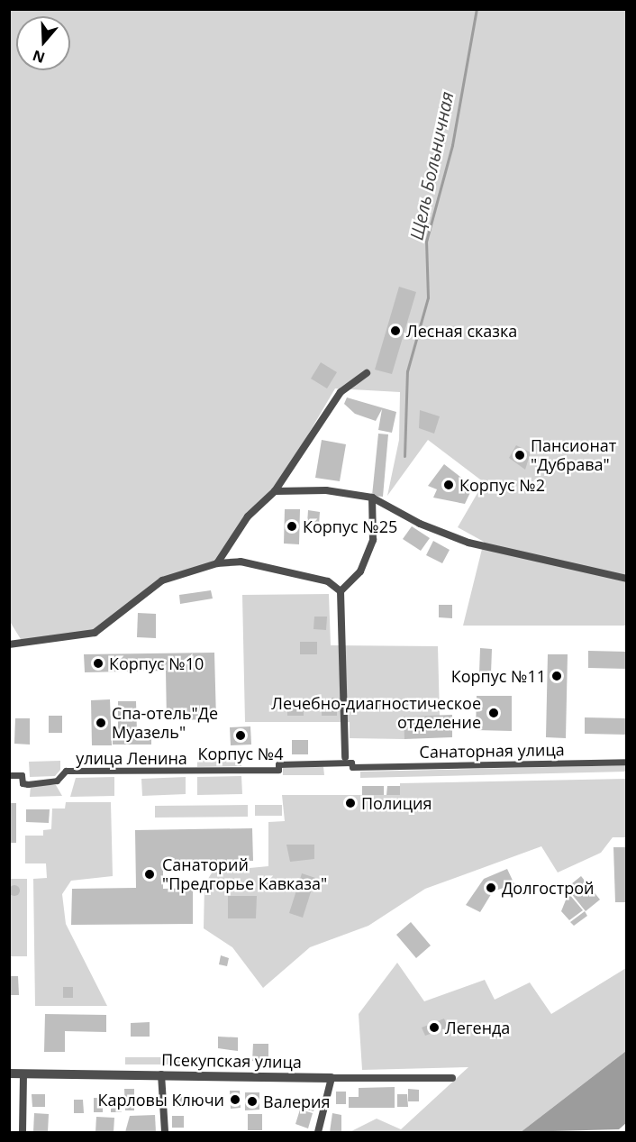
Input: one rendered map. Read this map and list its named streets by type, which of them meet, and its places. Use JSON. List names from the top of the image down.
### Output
{
  "streets": {
    "street": ["Санаторная улица", "улица Ленина", "Псекупская улица"]
  },
  "crossings": [
    ["Санаторная улица", "улица Ленина"]
  ],
  "water": ["Щель Больничная"],
  "places": [
    "Лесная сказка",
    "Пансионат \"Дубрава\"",
    "Корпус №2",
    "Корпус №25",
    "Корпус №10",
    "Корпус №11",
    "Лечебно-диагностическое отделение",
    "Спа-отель\"Де Муазель\"",
    "Корпус №4",
    "Полиция",
    "Санаторий \"Предгорье Кавказа\"",
    "Долгострой",
    "Легенда",
    "Карловы Ключи",
    "Валерия"
  ],
  "north": "bottom"
}
